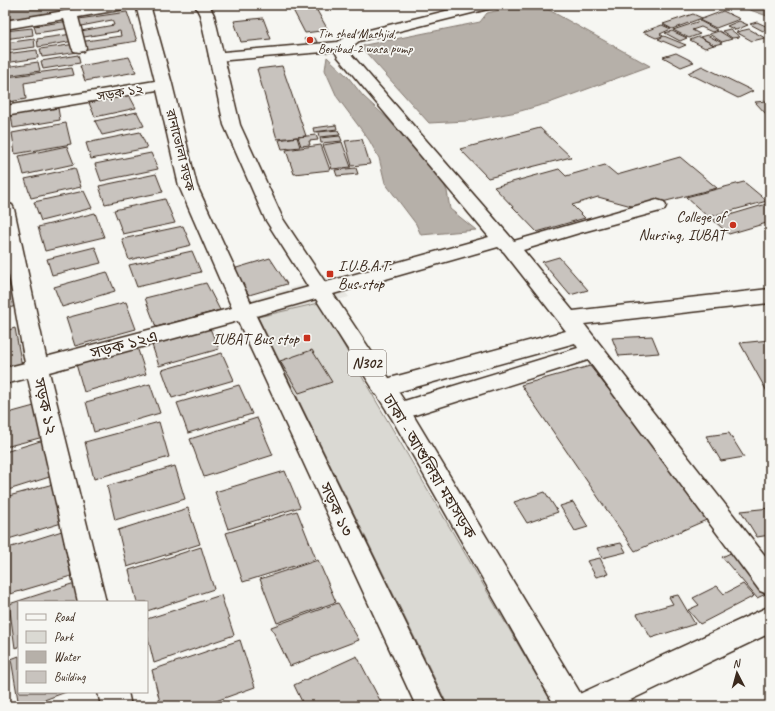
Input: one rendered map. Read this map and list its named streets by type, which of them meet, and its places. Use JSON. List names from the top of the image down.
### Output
{
  "streets": {
    "main road": [
      "সড়ক ১২",
      "রানাভোলা সড়ক",
      "সড়ক ১২এ",
      "N302",
      "ঢাকা - আশুলিয়া মহাসড়ক",
      "সড়ক ১৩"
    ]
  },
  "crossings": [
    ["সড়ক ১২", "রানাভোলা সড়ক"],
    ["সড়ক ১২", "সড়ক ১২এ"],
    ["রানাভোলা সড়ক", "সড়ক ১২এ"],
    ["রানাভোলা সড়ক", "সড়ক ১৩"],
    ["সড়ক ১২এ", "ঢাকা - আশুলিয়া মহাসড়ক"],
    ["সড়ক ১২এ", "সড়ক ১৩"]
  ],
  "places": {
    "other": ["Tin shed Mashjid, Beribad-2 wasa pump", "College of Nursing, IUBAT"],
    "transit": ["I.U.B.A.T. Bus stop", "IUBAT Bus stop"]
  },
  "legend": [
    "Road",
    "Park",
    "Water",
    "Building"
  ],
  "north": "top"
}
